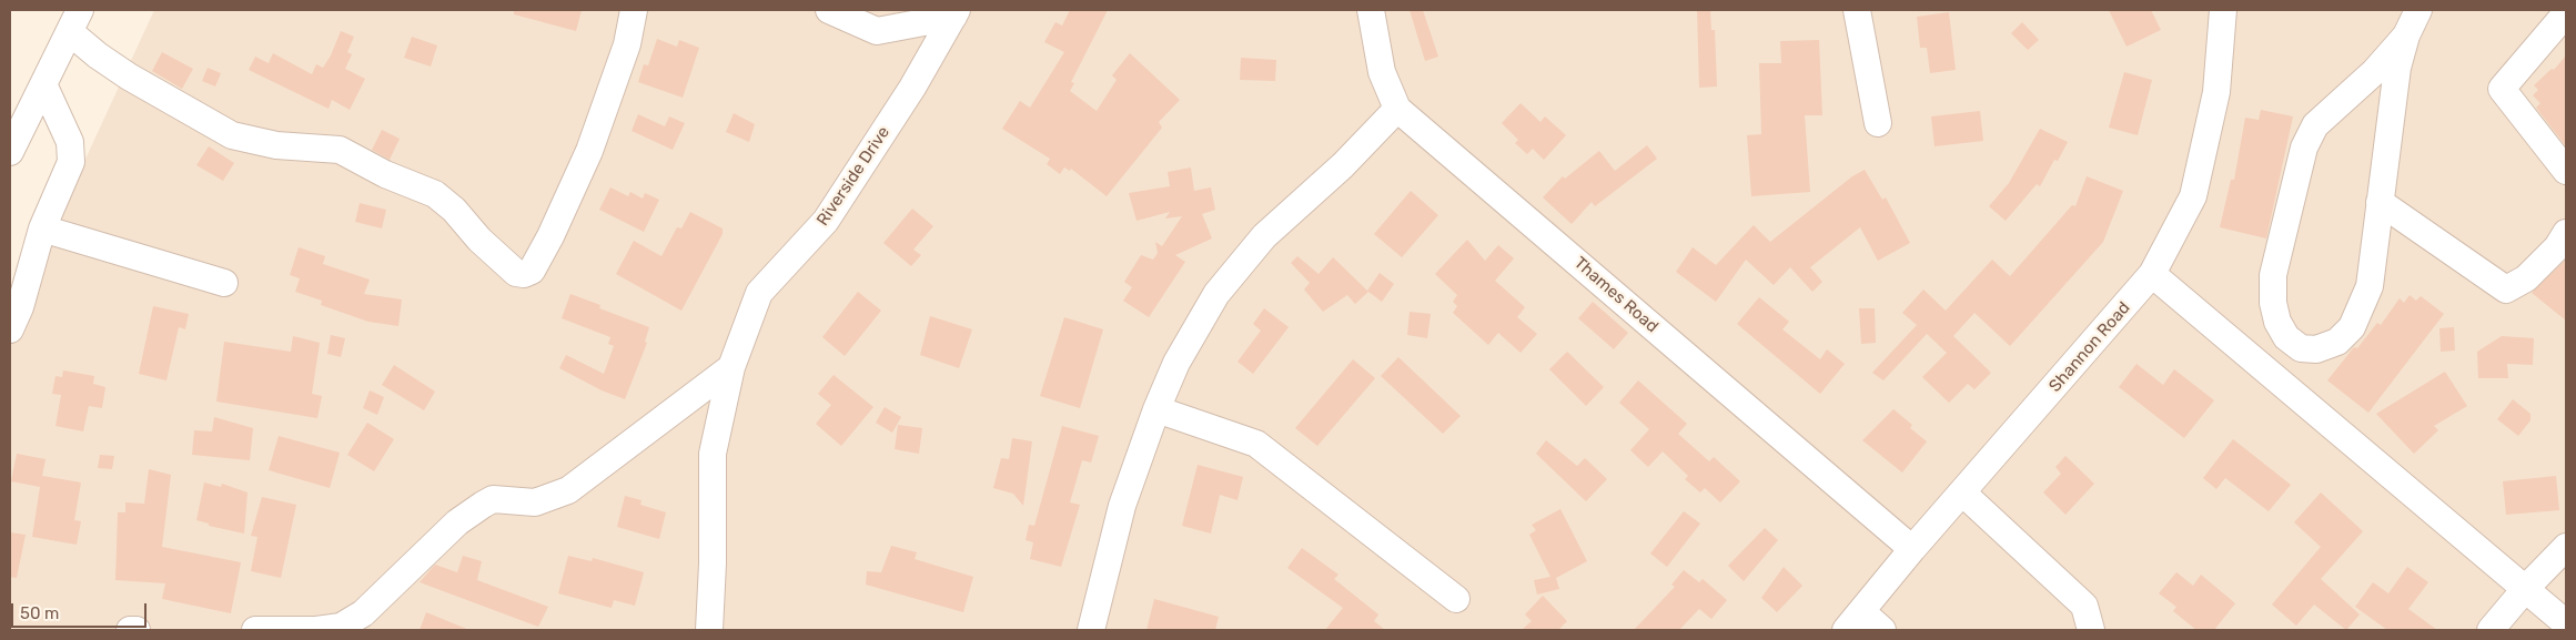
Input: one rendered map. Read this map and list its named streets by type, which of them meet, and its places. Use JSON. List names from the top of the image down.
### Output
{
  "streets": {
    "street": ["Riverside Drive", "Thames Road", "Shannon Road"]
  },
  "crossings": [
    ["Thames Road", "Shannon Road"]
  ],
  "scale_bar": "50 m"
}
